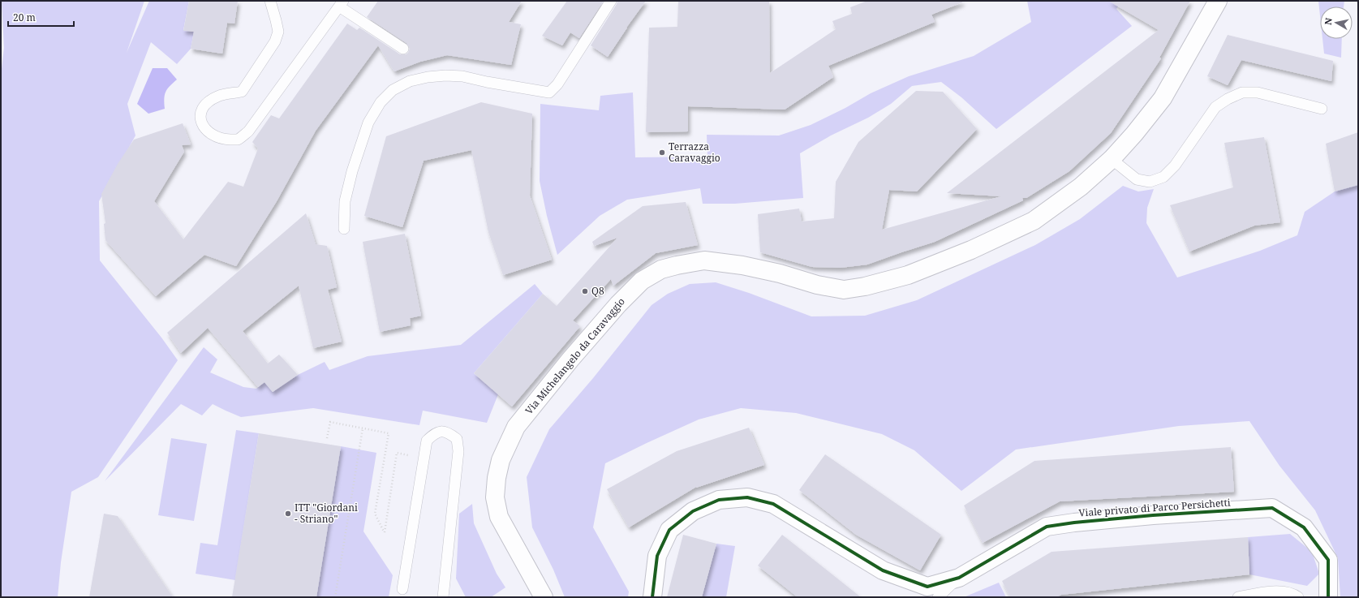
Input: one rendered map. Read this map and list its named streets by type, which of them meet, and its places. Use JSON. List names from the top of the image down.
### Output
{
  "streets": {
    "main road": ["Via Michelangelo da Caravaggio", "Viale privato di Parco Persichetti"]
  },
  "places": ["Terrazza Caravaggio", "Q8", "ITT \"Giordani - Striano\""],
  "scale_bar": "20 m",
  "north": "left"
}
